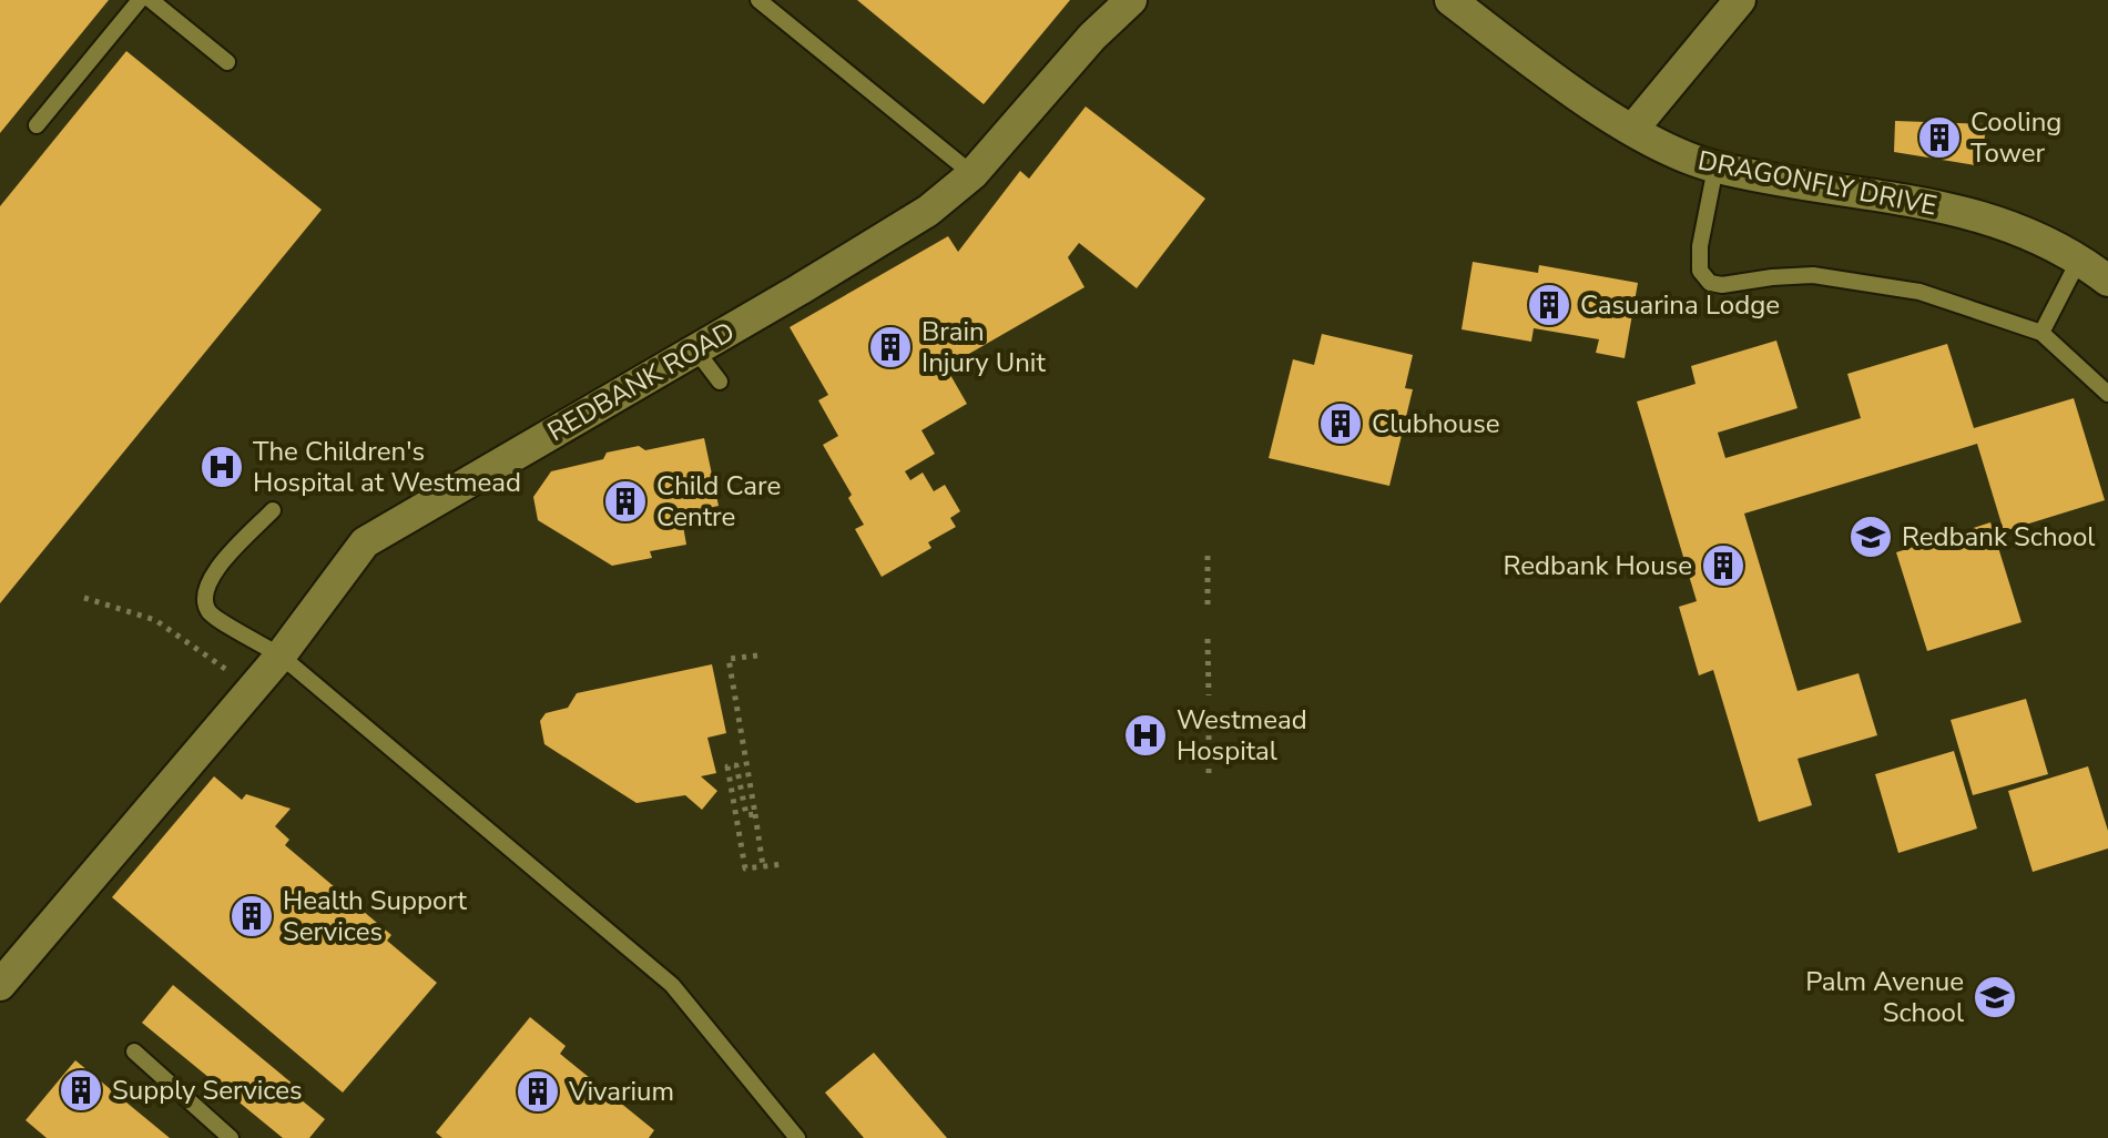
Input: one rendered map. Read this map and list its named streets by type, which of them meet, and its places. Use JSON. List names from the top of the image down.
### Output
{
  "streets": {
    "street": ["DRAGONFLY DRIVE", "REDBANK ROAD"]
  },
  "places": {
    "building": [
      "Cooling Tower",
      "Casuarina Lodge",
      "Brain Injury Unit",
      "Clubhouse",
      "Child Care Centre",
      "Redbank House",
      "Health Support Services",
      "Supply Services",
      "Vivarium"
    ],
    "hospital": ["The Children's Hospital at Westmead", "Westmead Hospital"],
    "school or university": ["Redbank School", "Palm Avenue School"]
  }
}
